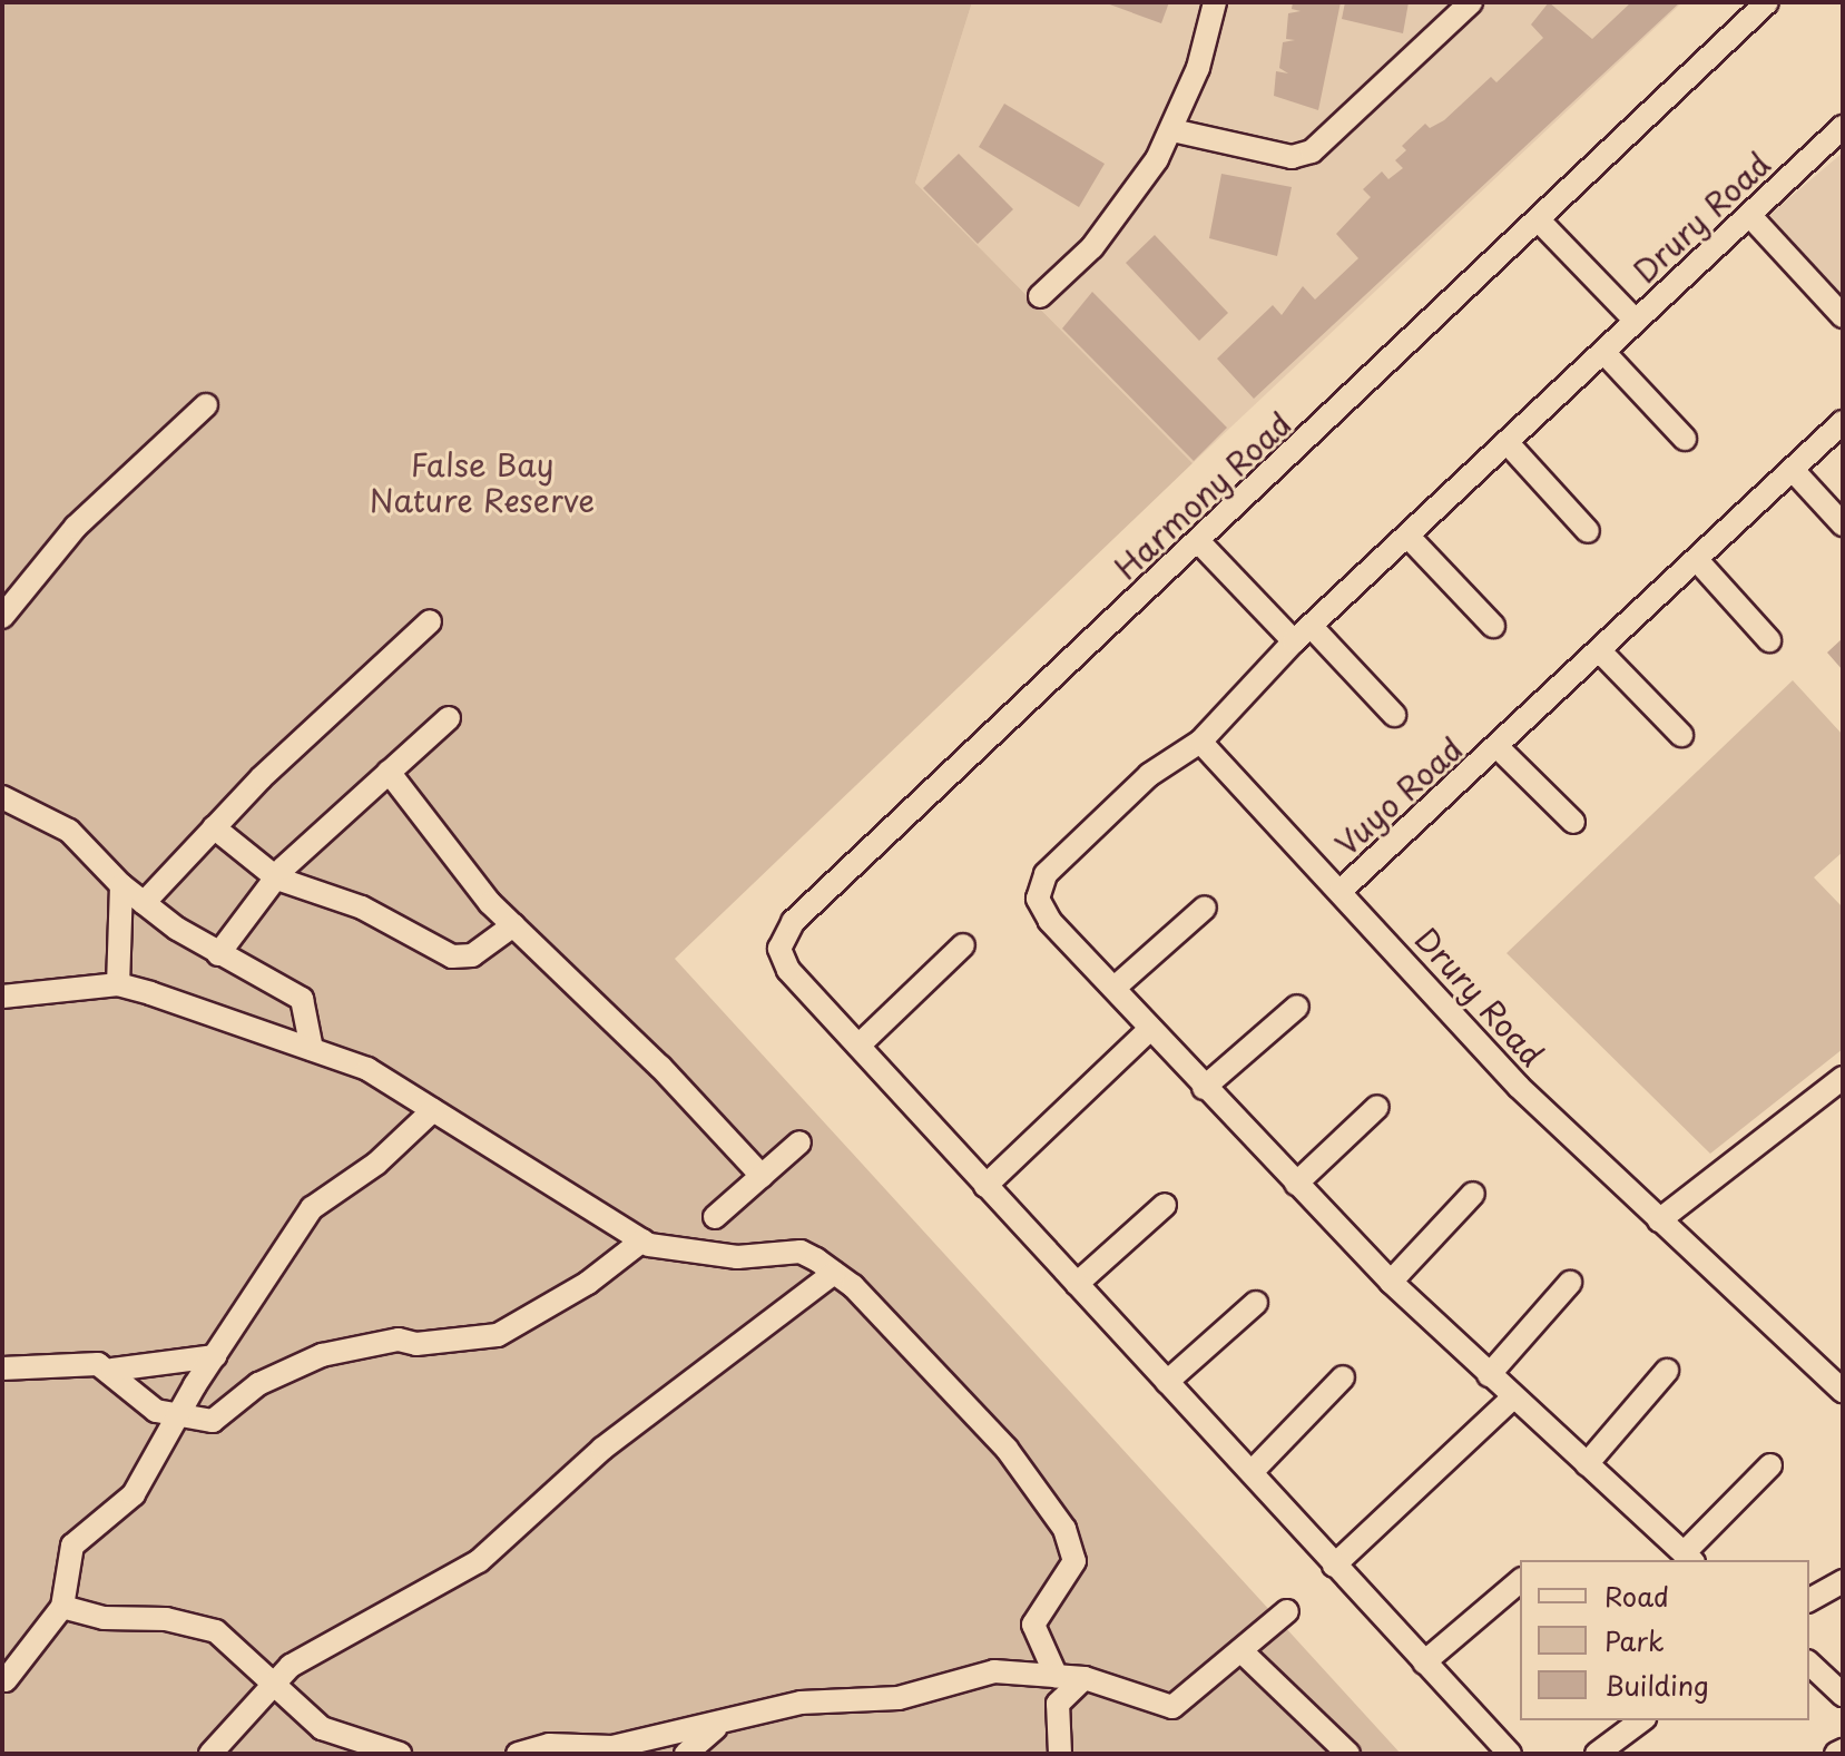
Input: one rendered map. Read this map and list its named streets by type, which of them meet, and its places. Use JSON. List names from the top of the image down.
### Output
{
  "streets": {
    "street": ["Drury Road", "Harmony Road", "Vuyo Road"]
  },
  "crossings": [
    ["Drury Road", "Vuyo Road"]
  ],
  "parks": ["False Bay Nature Reserve"],
  "legend": ["Road", "Park", "Building"]
}
